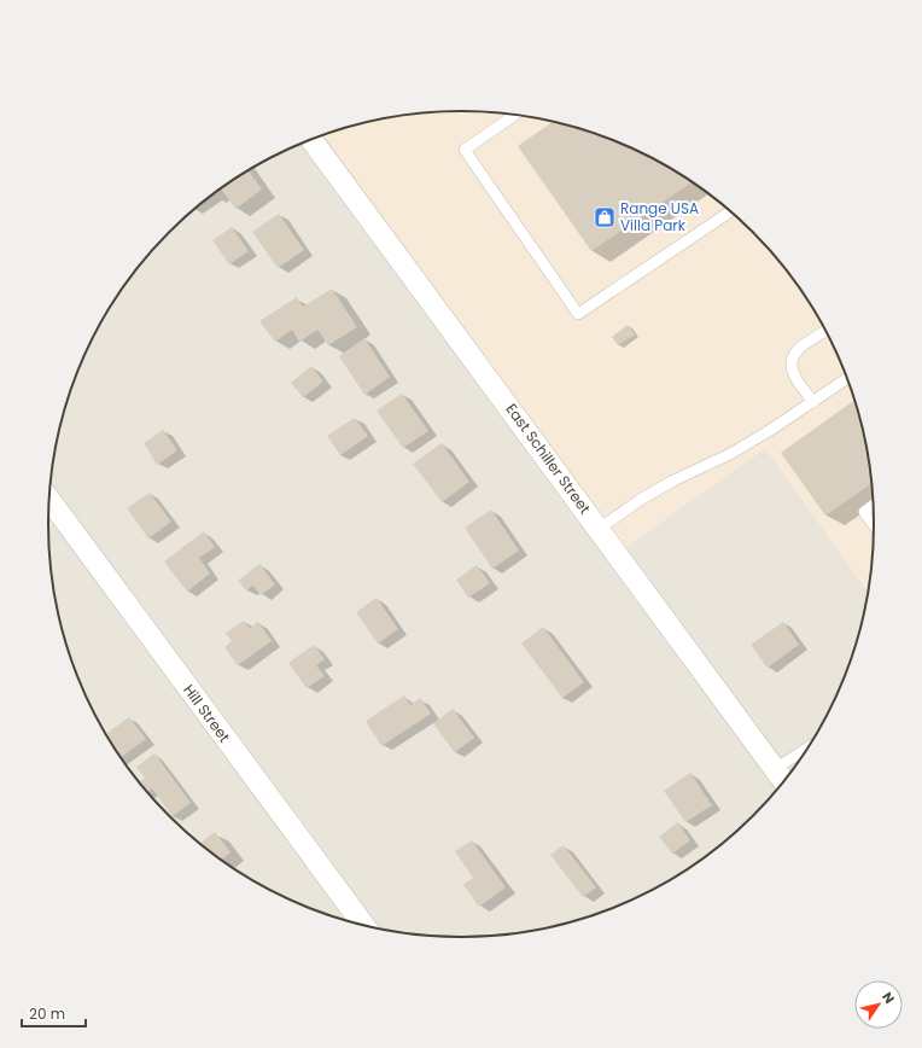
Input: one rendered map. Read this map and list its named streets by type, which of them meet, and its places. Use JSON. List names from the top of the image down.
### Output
{
  "streets": {
    "street": ["East Schiller Street", "Hill Street"]
  },
  "places": {
    "shop": ["Range USA Villa Park"]
  },
  "scale_bar": "20 m",
  "north": "top right"
}
